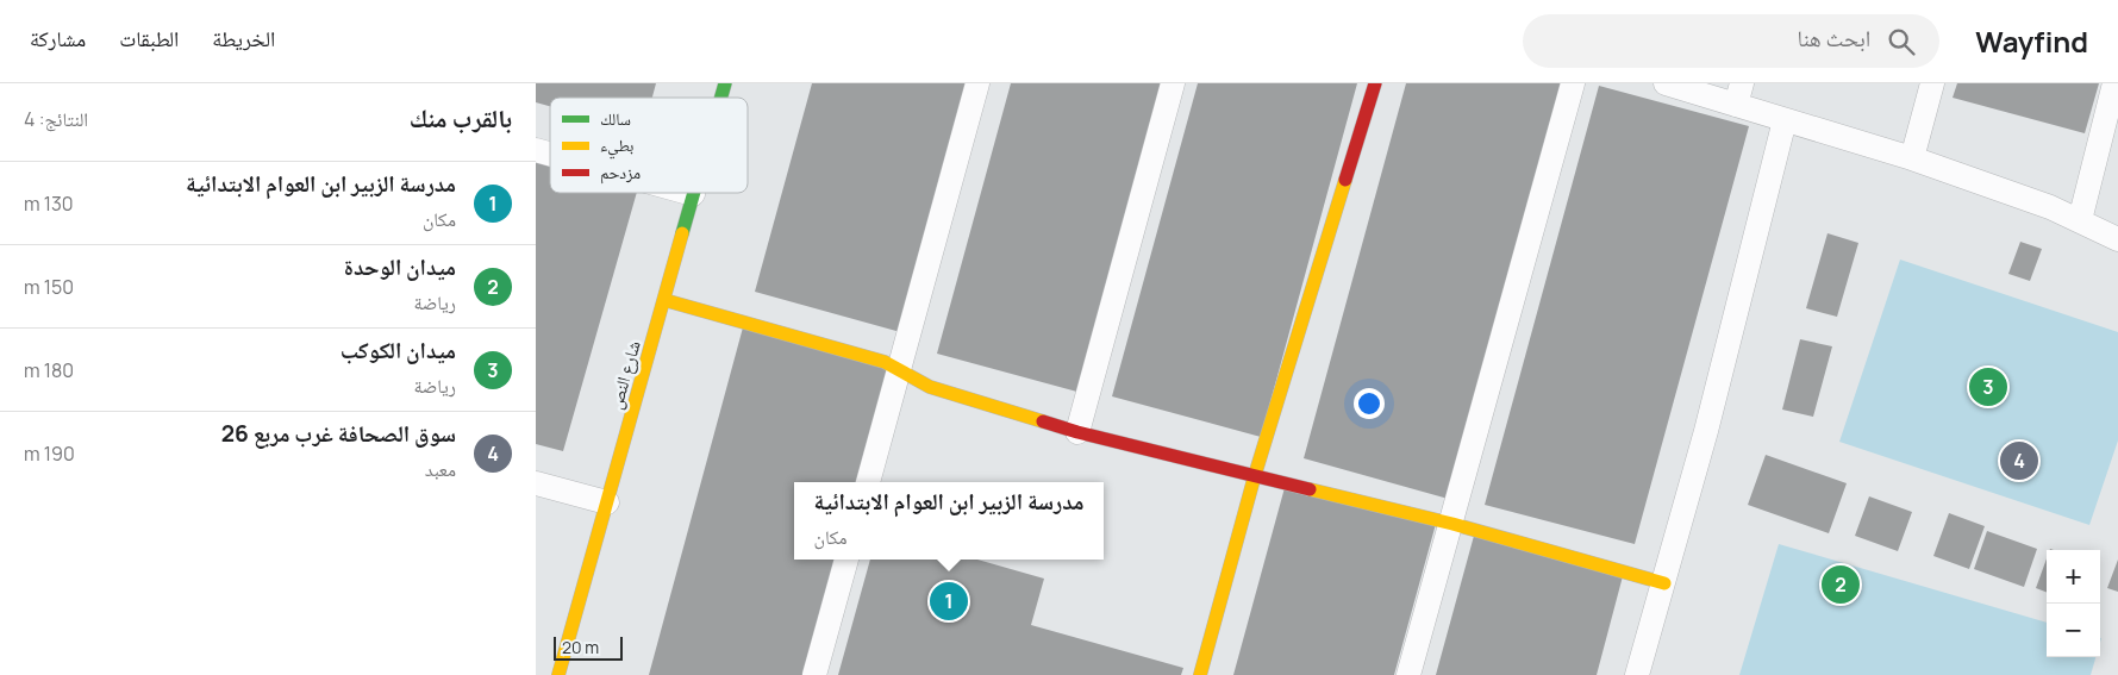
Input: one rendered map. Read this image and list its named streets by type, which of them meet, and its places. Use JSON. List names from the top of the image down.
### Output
{
  "streets": {
    "street": ["شارع النص"]
  },
  "legend": ["سالك", "بطيء", "مزدحم"],
  "scale_bar": "20 m",
  "page": {
    "header": "Wayfind",
    "search": "ابحث هنا",
    "nav": ["الخريطة", "الطبقات", "مشاركة"],
    "heading": ["بالقرب منك", "النتائج: 4"],
    "list": [
      {
        "mark": "1",
        "name": "مدرسة الزبير ابن العوام الابتدائية",
        "note": "مكان",
        "value": "130 m"
      },
      {
        "mark": "2",
        "name": "ميدان الوحدة",
        "note": "رياضة",
        "value": "150 m"
      },
      {
        "mark": "3",
        "name": "ميدان الكوكب",
        "note": "رياضة",
        "value": "180 m"
      },
      {
        "mark": "4",
        "name": "سوق الصحافة غرب مربع 26",
        "note": "معبد",
        "value": "190 m"
      }
    ],
    "pins": [
      "3",
      "4",
      "2",
      "1"
    ],
    "popup": ["مدرسة الزبير ابن العوام الابتدائية", "مكان"],
    "map_buttons": ["+", "−"],
    "scale": "20 m"
  }
}
